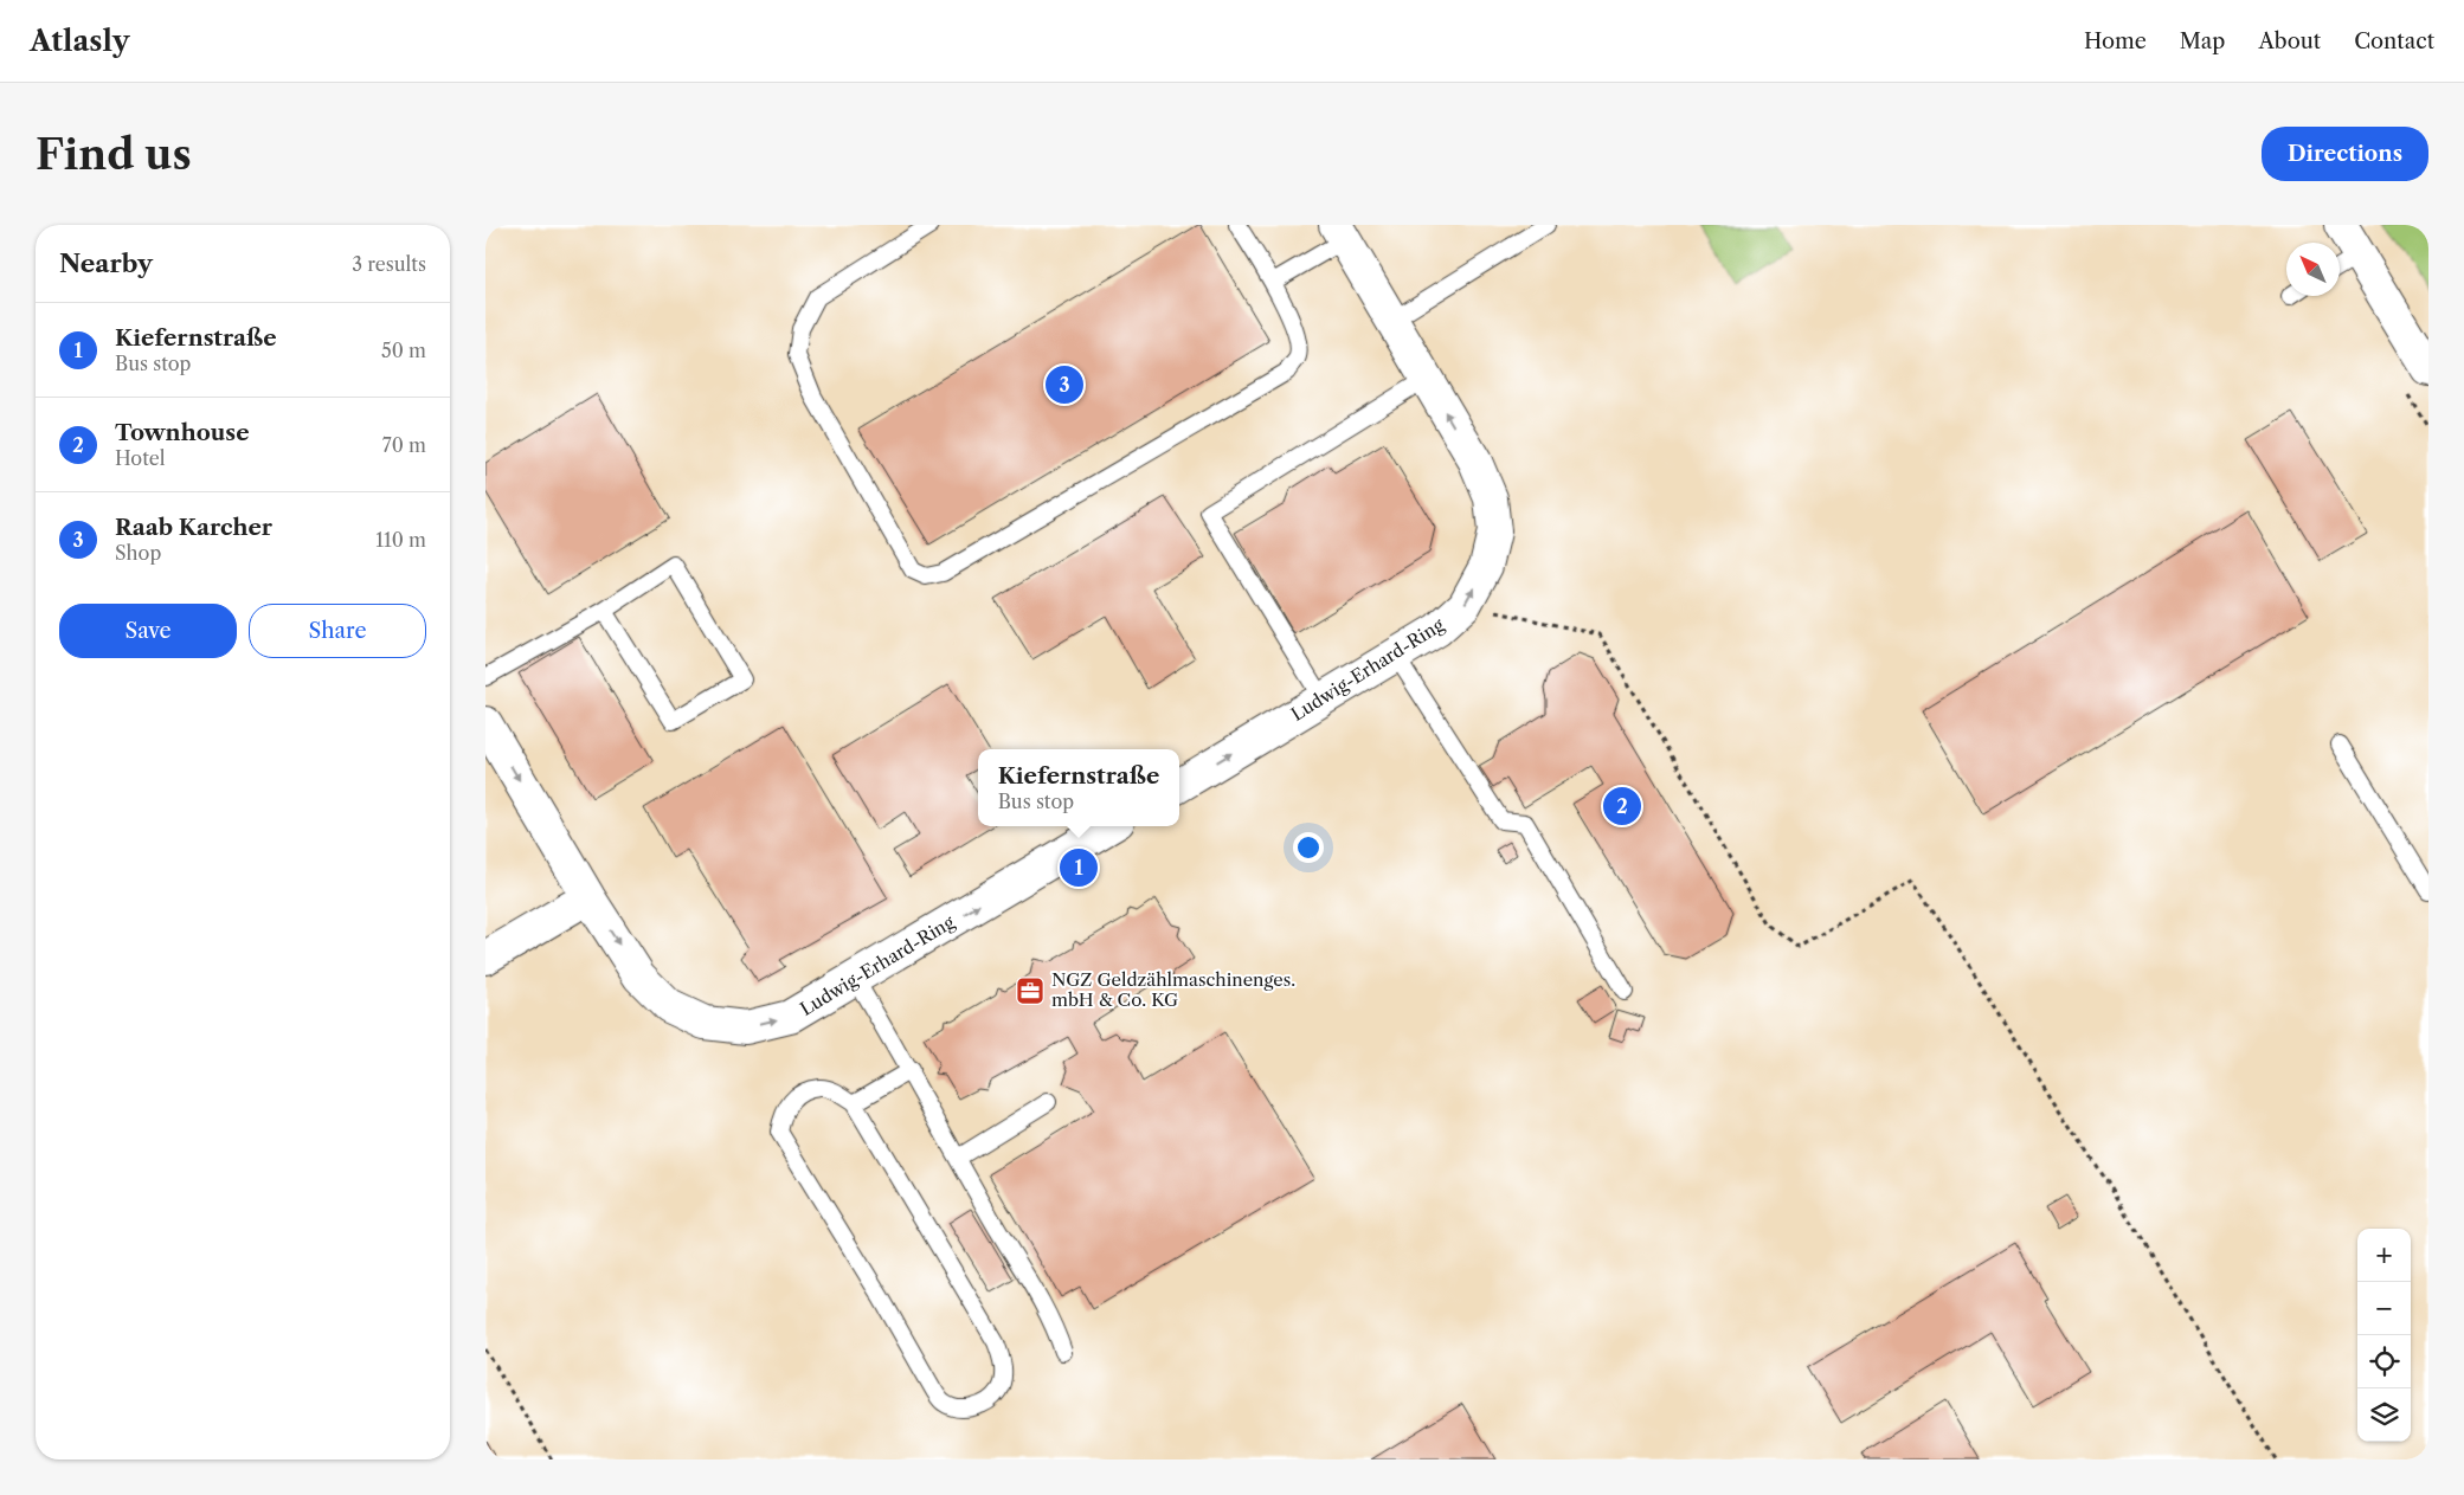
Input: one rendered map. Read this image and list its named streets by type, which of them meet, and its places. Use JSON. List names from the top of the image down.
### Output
{
  "streets": {
    "street": ["Ludwig-Erhard-Ring"]
  },
  "places": {
    "office": ["NGZ Geldzählmaschinenges. mbH & Co. KG"]
  },
  "north": "top left",
  "page": {
    "header": "Atlasly",
    "nav": [
      "Home",
      "Map",
      "About",
      "Contact"
    ],
    "buttons": [
      "Directions",
      ["Save", "Share"]
    ],
    "title": "Find us",
    "heading": ["Nearby", "3 results"],
    "list": [
      {
        "mark": "1",
        "name": "Kiefernstraße",
        "note": "Bus stop",
        "value": "50 m"
      },
      {
        "mark": "2",
        "name": "Townhouse",
        "note": "Hotel",
        "value": "70 m"
      },
      {
        "mark": "3",
        "name": "Raab Karcher",
        "note": "Shop",
        "value": "110 m"
      }
    ],
    "pins": ["3", "2", "1"],
    "popup": ["Kiefernstraße", "Bus stop"],
    "map_buttons": ["+", "−"]
  }
}
